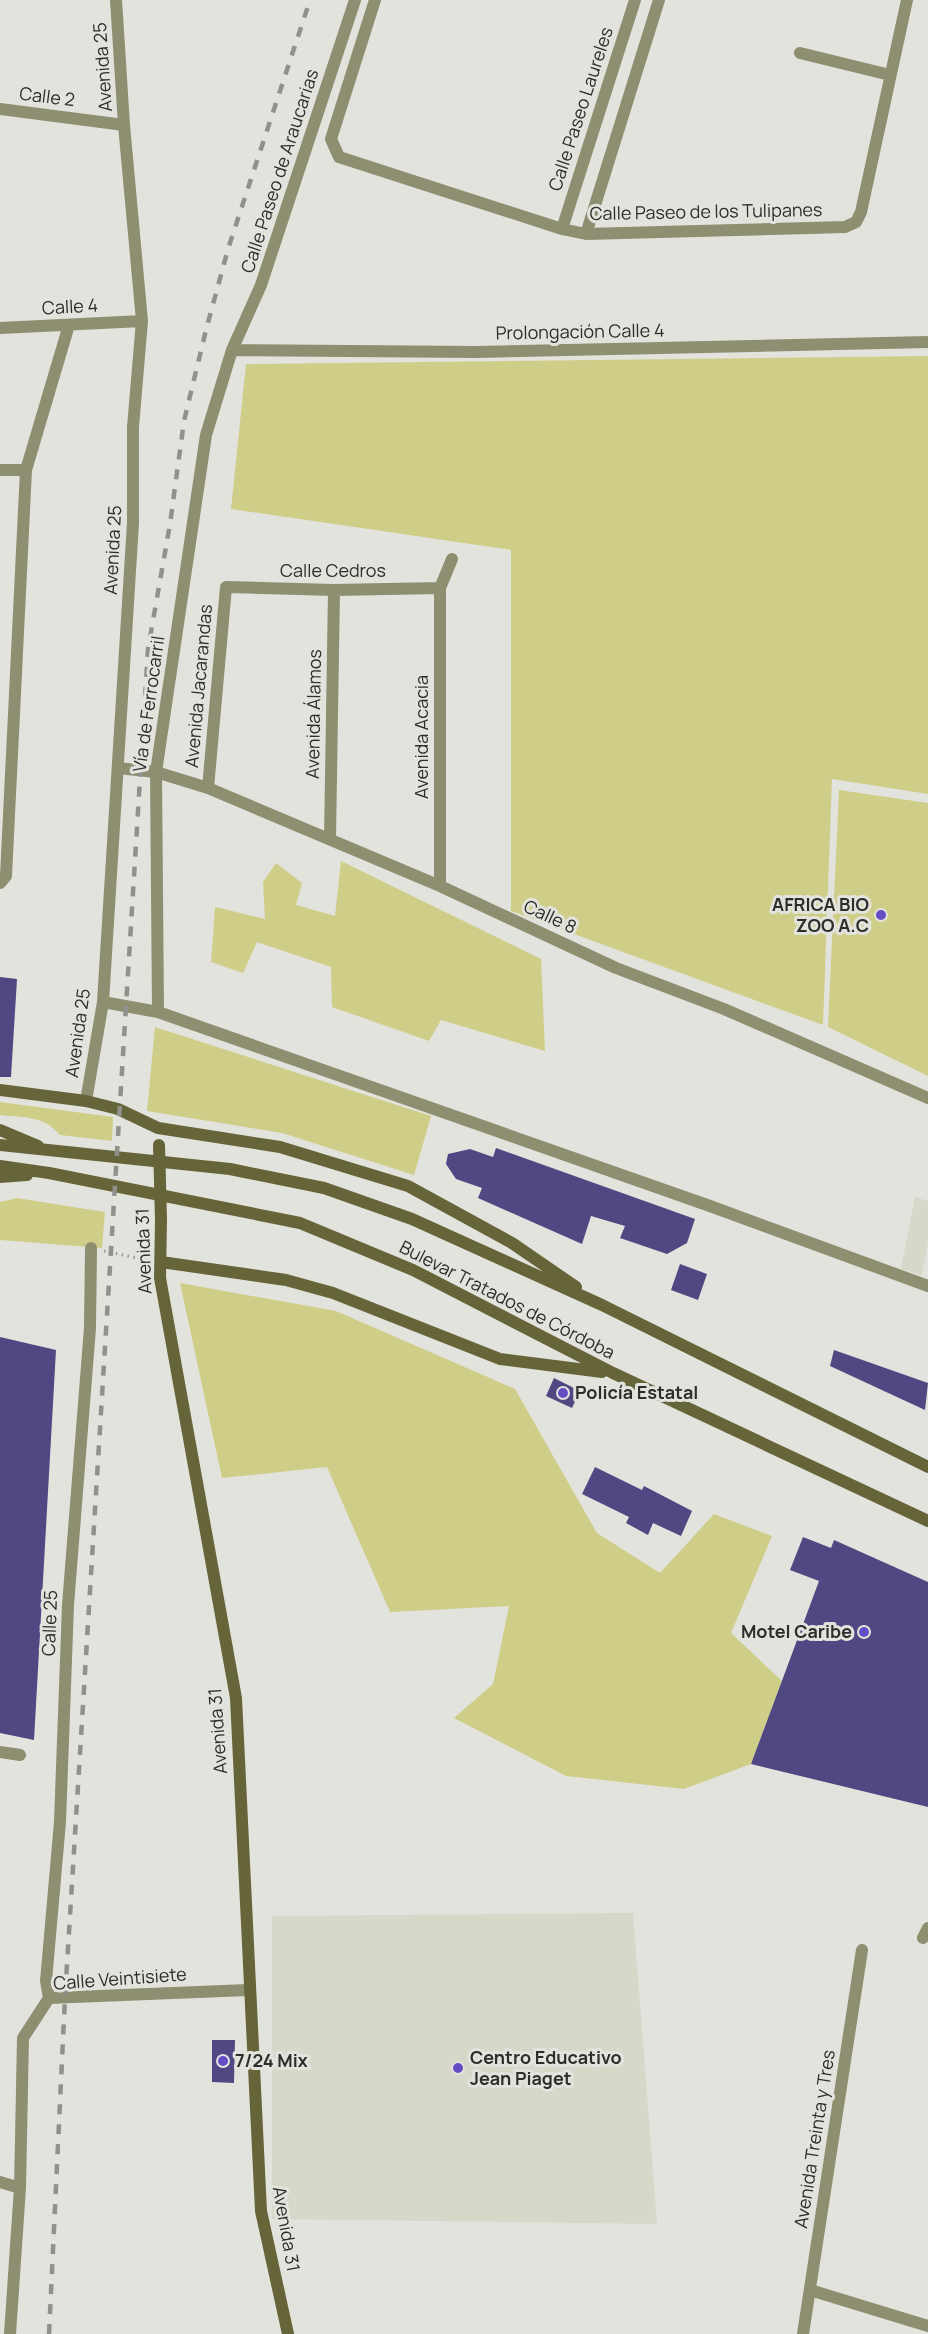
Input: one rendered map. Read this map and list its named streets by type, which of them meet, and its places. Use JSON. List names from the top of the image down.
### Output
{
  "streets": {
    "main road": ["Avenida 31", "Bulevar Tratados de Córdoba"],
    "street": [
      "Avenida 25",
      "Calle 2",
      "Calle Paseo Laureles",
      "Calle Paseo de Araucarias",
      "Calle Paseo de los Tulipanes",
      "Calle 4",
      "Prolongación Calle 4",
      "Calle Cedros",
      "Avenida Jacarandas",
      "Vía de Ferrocarril",
      "Avenida Álamos",
      "Avenida Acacia",
      "Calle 8",
      "Calle 25",
      "Calle Veintisiete",
      "Avenida Treinta y Tres"
    ]
  },
  "crossings": [
    ["Avenida 25", "Calle 2"],
    ["Avenida 25", "Calle 4"],
    ["Avenida 25", "Calle 8"],
    ["Calle Paseo Laureles", "Calle Paseo de los Tulipanes"],
    ["Calle Paseo de Araucarias", "Prolongación Calle 4"],
    ["Calle Paseo de Araucarias", "Vía de Ferrocarril"],
    ["Prolongación Calle 4", "Vía de Ferrocarril"],
    ["Calle Cedros", "Avenida Jacarandas"],
    ["Calle Cedros", "Avenida Álamos"],
    ["Calle Cedros", "Avenida Acacia"],
    ["Avenida Jacarandas", "Calle 8"],
    ["Vía de Ferrocarril", "Calle 8"],
    ["Avenida Álamos", "Calle 8"],
    ["Avenida Acacia", "Calle 8"],
    ["Avenida 31", "Calle Veintisiete"],
    ["Calle 25", "Calle Veintisiete"]
  ],
  "places": [
    "AFRICA BIO ZOO A.C",
    "Policía Estatal",
    "Motel Caribe",
    "7/24 Mix",
    "Centro Educativo Jean Piaget"
  ]
}
